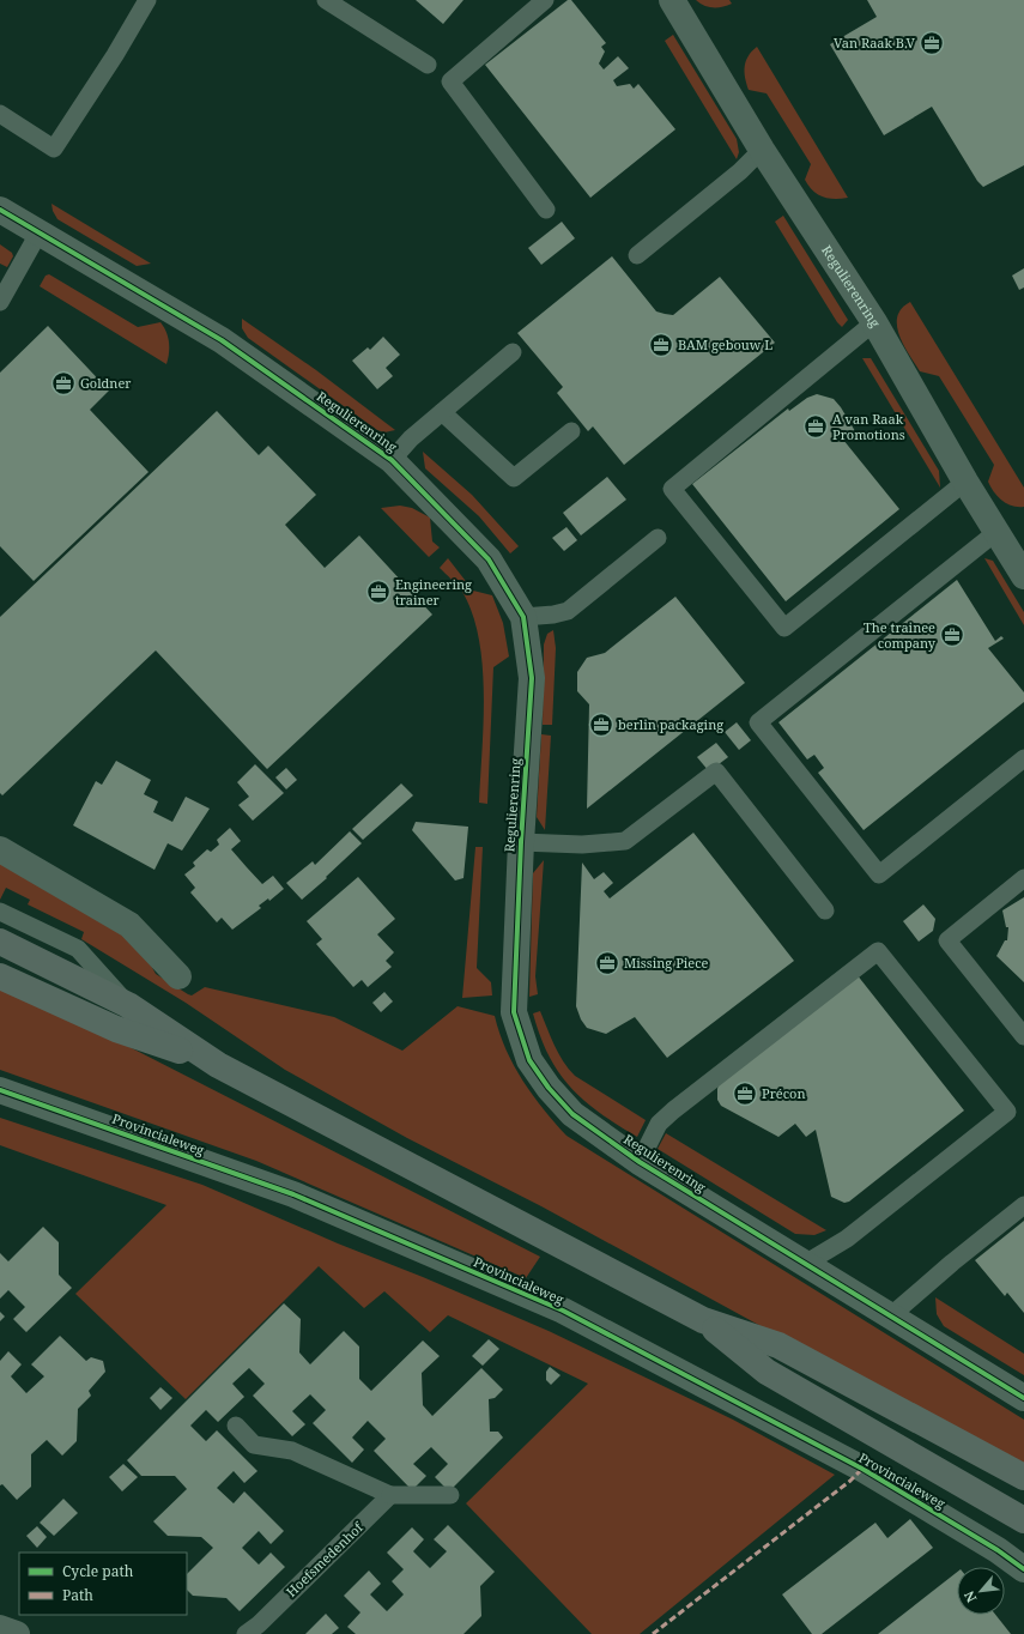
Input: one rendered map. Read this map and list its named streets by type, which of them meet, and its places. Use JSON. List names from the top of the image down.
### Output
{
  "streets": {
    "street": ["Regulierenring", "Provincialeweg"],
    "lane": ["Hoefsmedenhof"]
  },
  "places": {
    "office": [
      "Van Raak B.V",
      "BAM gebouw L",
      "Goldner",
      "A van Raak Promotions",
      "Engineering trainer",
      "The trainee company",
      "berlin packaging",
      "Missing Piece",
      "Précon"
    ]
  },
  "legend": ["Cycle path", "Path"],
  "north": "bottom left"
}
